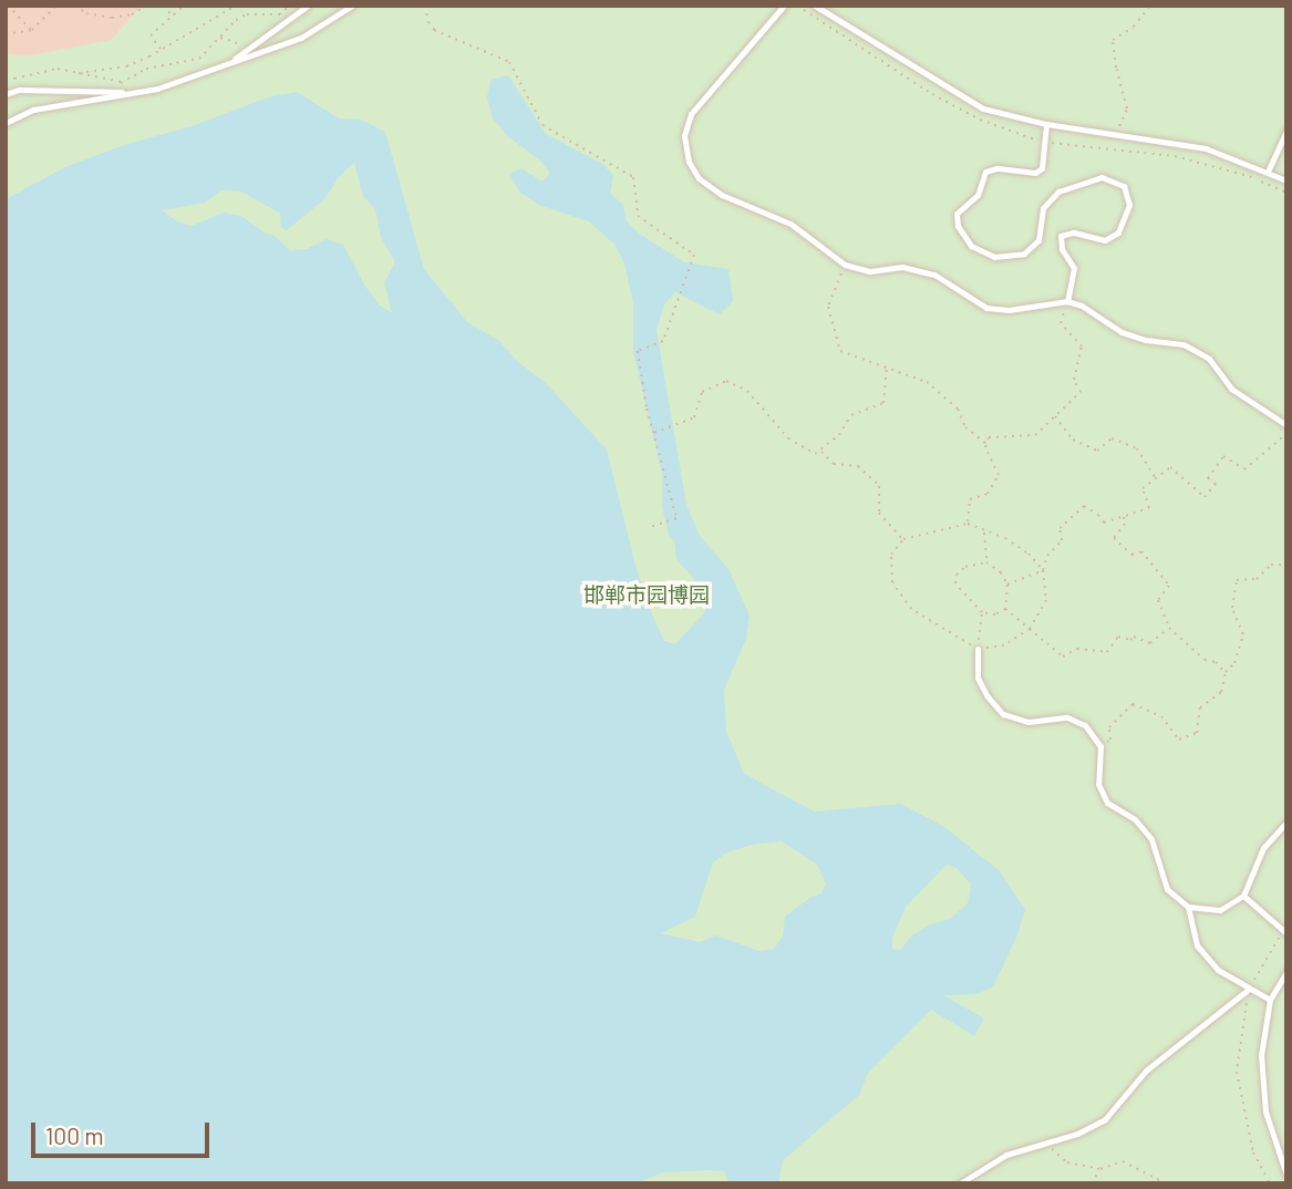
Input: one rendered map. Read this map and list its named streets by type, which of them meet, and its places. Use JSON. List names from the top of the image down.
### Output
{
  "parks": ["邯郸市园博园"],
  "scale_bar": "100 m"
}
